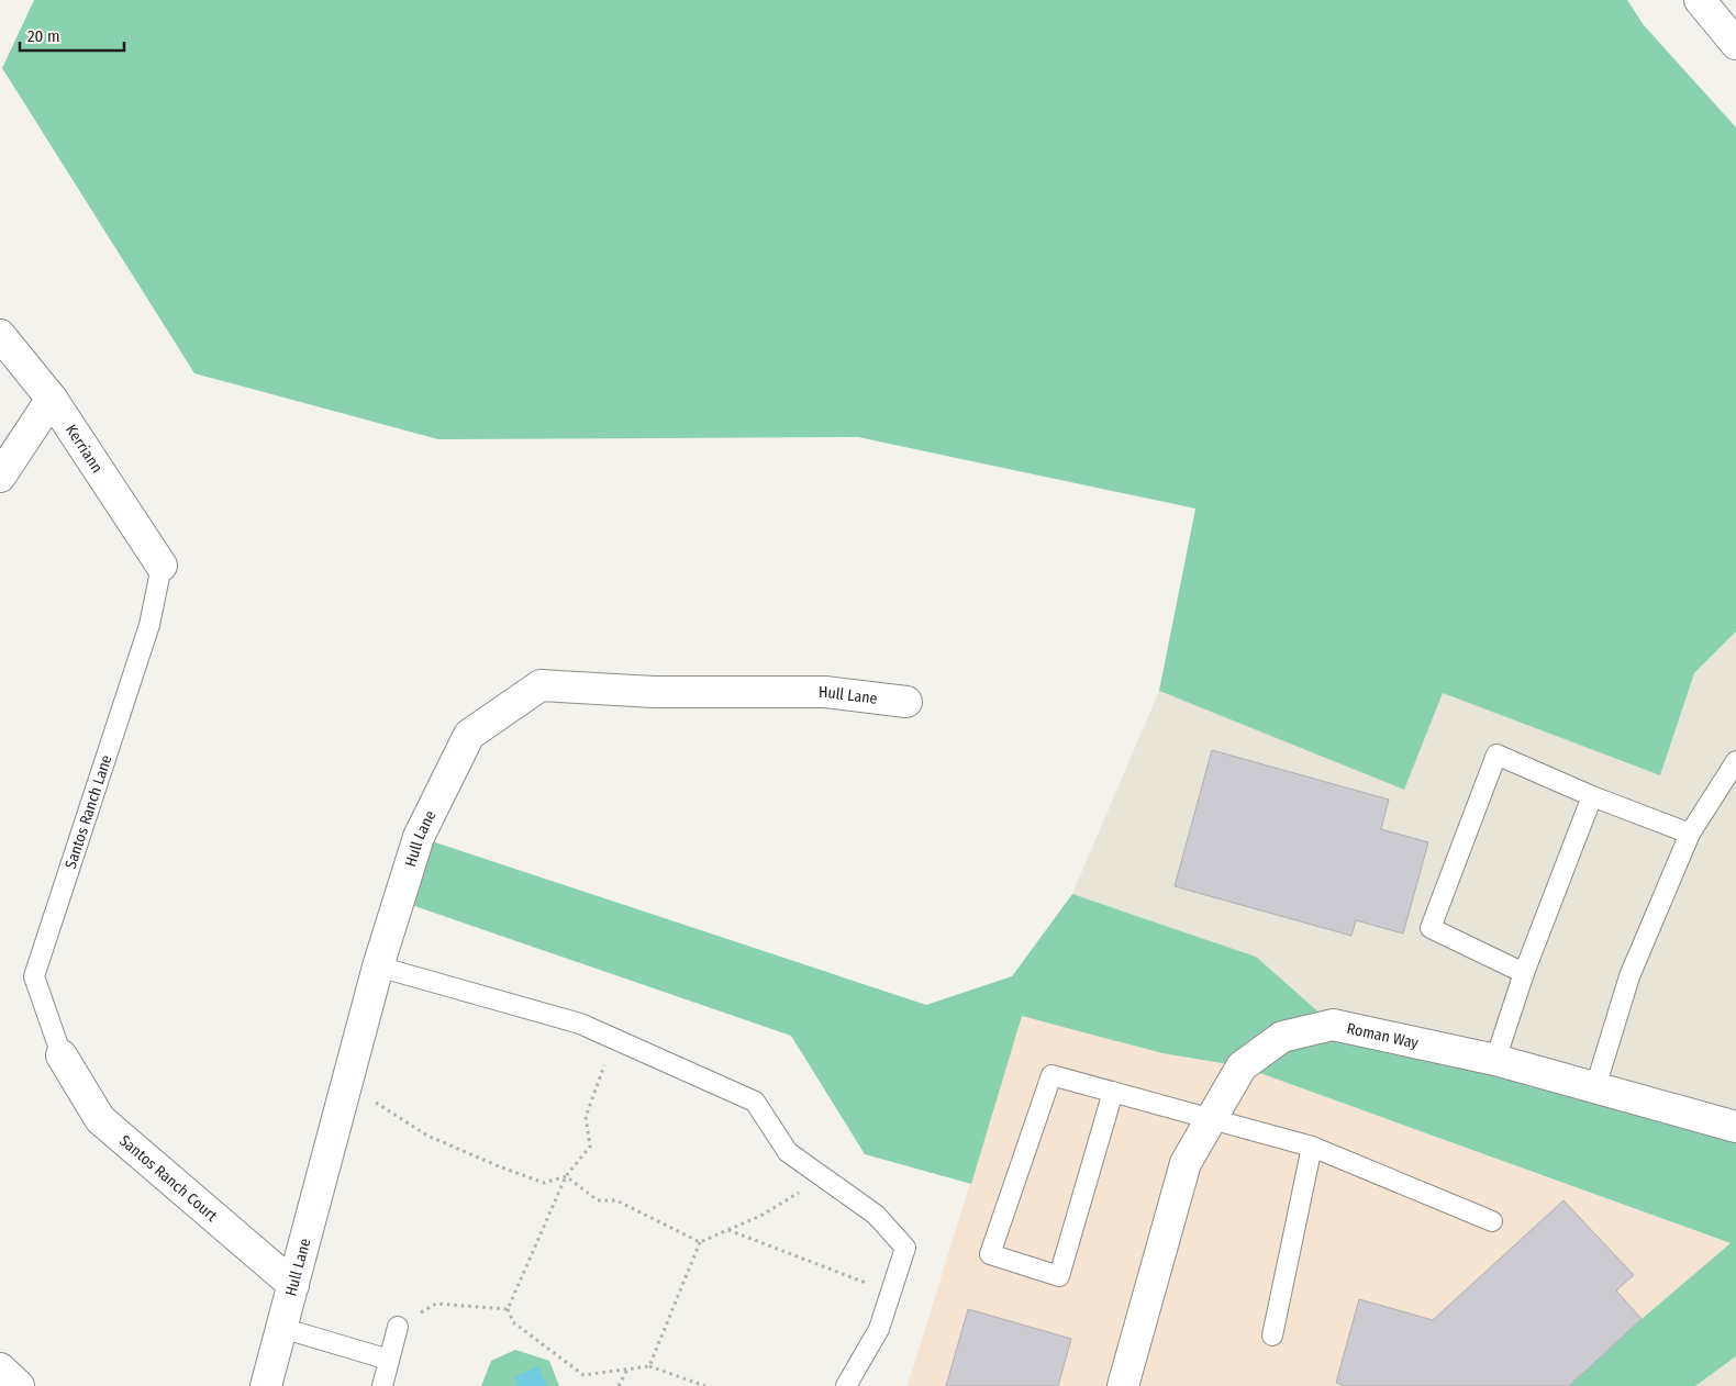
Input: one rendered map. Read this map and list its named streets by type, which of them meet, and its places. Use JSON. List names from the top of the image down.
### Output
{
  "streets": {
    "street": [
      "Kerriann",
      "Hull Lane",
      "Roman Way",
      "Santos Ranch Court"
    ],
    "lane": ["Santos Ranch Lane"]
  },
  "crossings": [
    ["Kerriann", "Santos Ranch Lane"],
    ["Hull Lane", "Santos Ranch Court"],
    ["Santos Ranch Lane", "Santos Ranch Court"]
  ],
  "scale_bar": "20 m"
}
